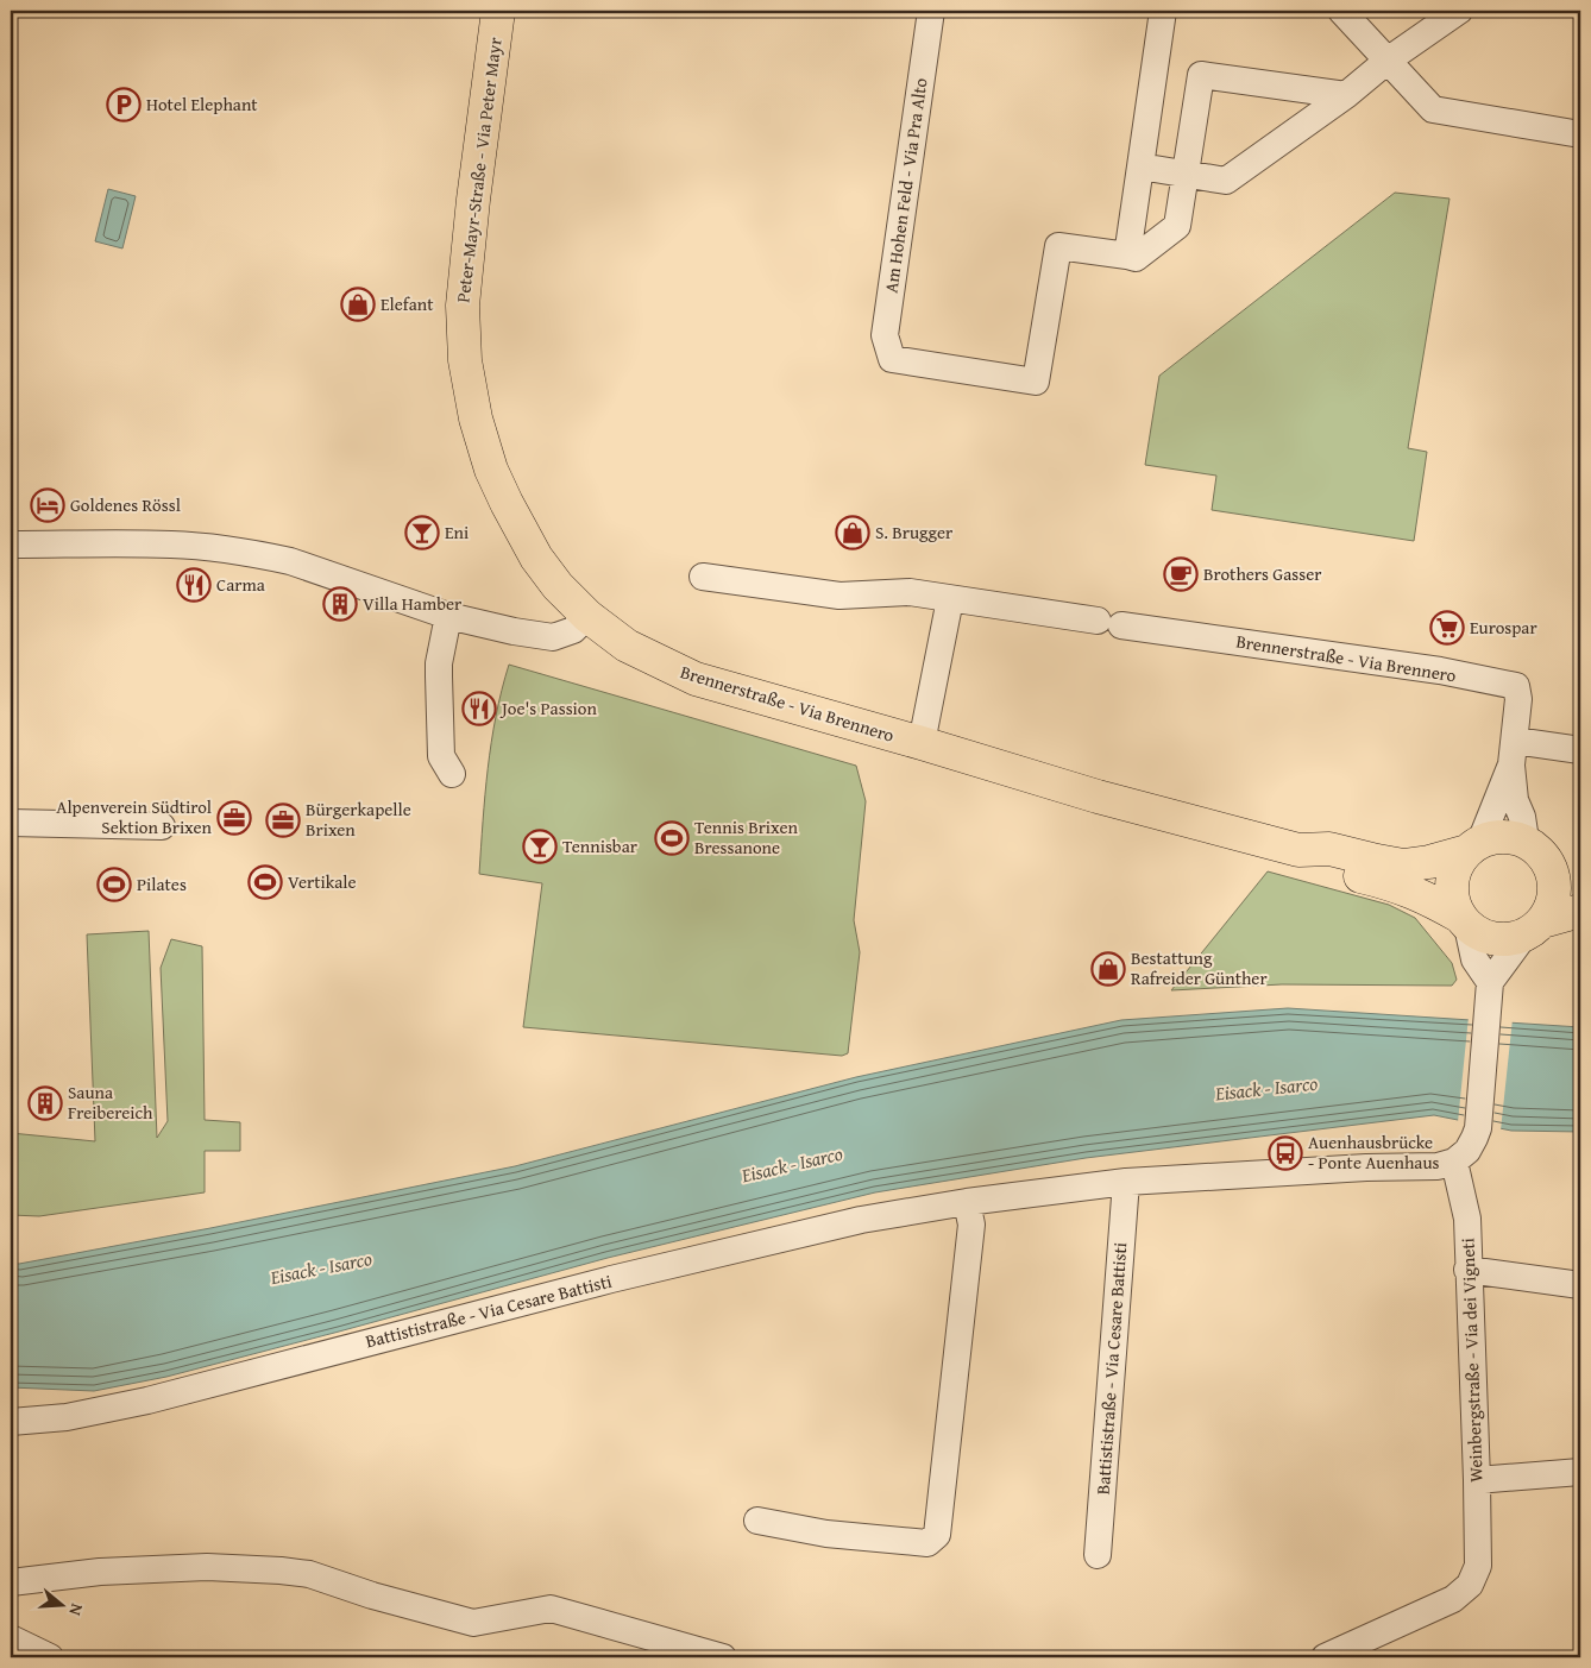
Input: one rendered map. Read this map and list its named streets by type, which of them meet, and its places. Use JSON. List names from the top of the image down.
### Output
{
  "streets": {
    "main road": ["Peter-Mayr-Straße - Via Peter Mayr", "Brennerstraße - Via Brennero"],
    "street": ["Am Hohen Feld - Via Pra Alto", "Battististraße - Via Cesare Battisti", "Weinbergstraße - Via dei Vigneti"]
  },
  "crossings": [
    ["Peter-Mayr-Straße - Via Peter Mayr", "Brennerstraße - Via Brennero"],
    ["Battististraße - Via Cesare Battisti", "Weinbergstraße - Via dei Vigneti"]
  ],
  "water": ["Eisack - Isarco"],
  "places": {
    "parking": ["Hotel Elephant"],
    "shop": ["Elefant", "S. Brugger", "Bestattung Rafreider Günther"],
    "hotel": ["Goldenes Rössl"],
    "bar": ["Eni", "Tennisbar"],
    "cafe": ["Brothers Gasser"],
    "restaurant": ["Carma", "Joe's Passion"],
    "building": ["Villa Hamber", "Sauna Freibereich"],
    "supermarket": ["Eurospar"],
    "office": ["Alpenverein Südtirol Sektion Brixen", "Bürgerkapelle Brixen"],
    "sports": ["Tennis Brixen Bressanone", "Vertikale", "Pilates"],
    "bus stop": ["Auenhausbrücke - Ponte Auenhaus"]
  },
  "north": "right"
}
